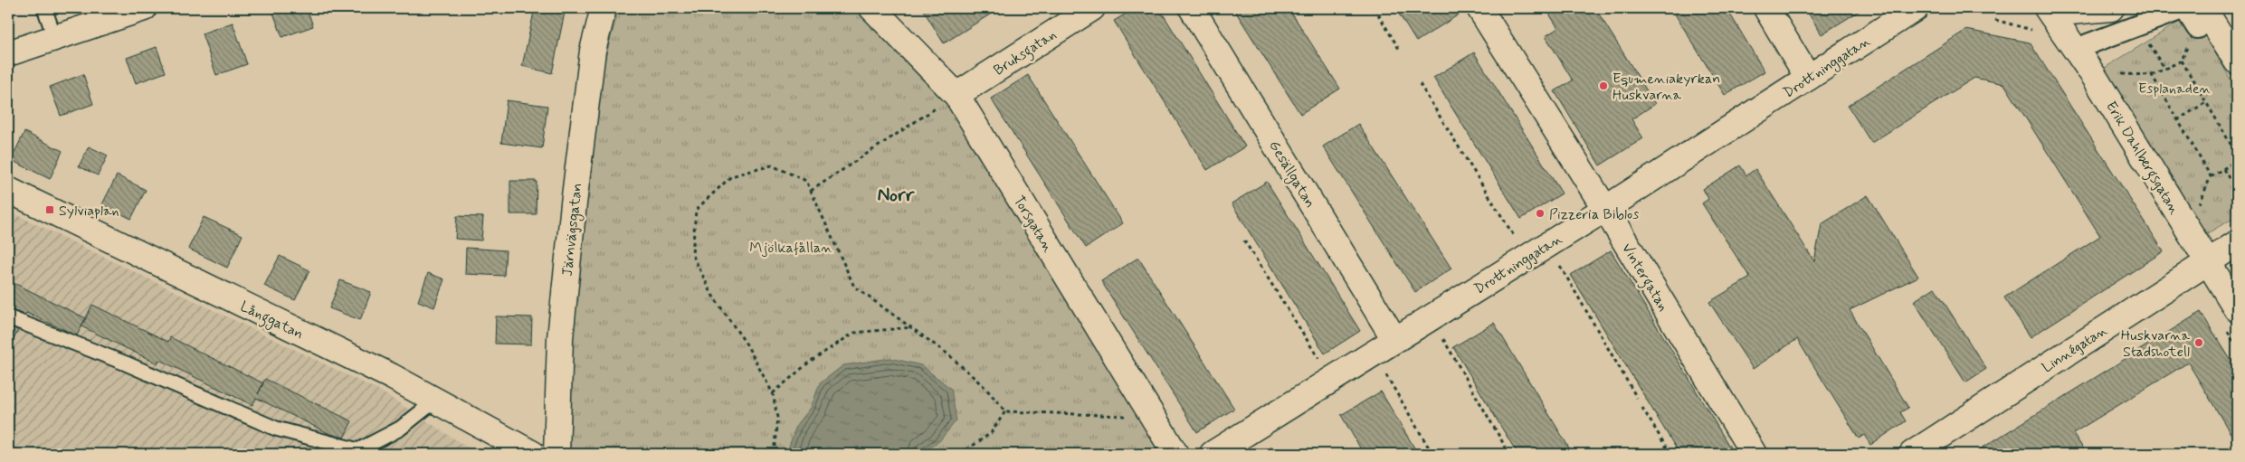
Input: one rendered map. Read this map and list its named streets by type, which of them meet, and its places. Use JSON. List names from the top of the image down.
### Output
{
  "streets": {
    "street": [
      "Bruksgatan",
      "Drottninggatan",
      "Erik Dahlbergsgatan",
      "Gesällgatan",
      "Torsgatan",
      "Järnvägsgatan",
      "Vintergatan",
      "Långgatan",
      "Linnégatan"
    ]
  },
  "crossings": [
    ["Bruksgatan", "Torsgatan"],
    ["Drottninggatan", "Gesällgatan"],
    ["Drottninggatan", "Vintergatan"],
    ["Erik Dahlbergsgatan", "Linnégatan"]
  ],
  "districts": ["Norr"],
  "parks": ["Esplanaden", "Mjölkafållan"],
  "places": {
    "other": ["Equmeniakyrkan Huskvarna", "Pizzeria Biblos", "Huskvarna Stadshotell"],
    "transit": ["Sylviaplan"]
  }
}
